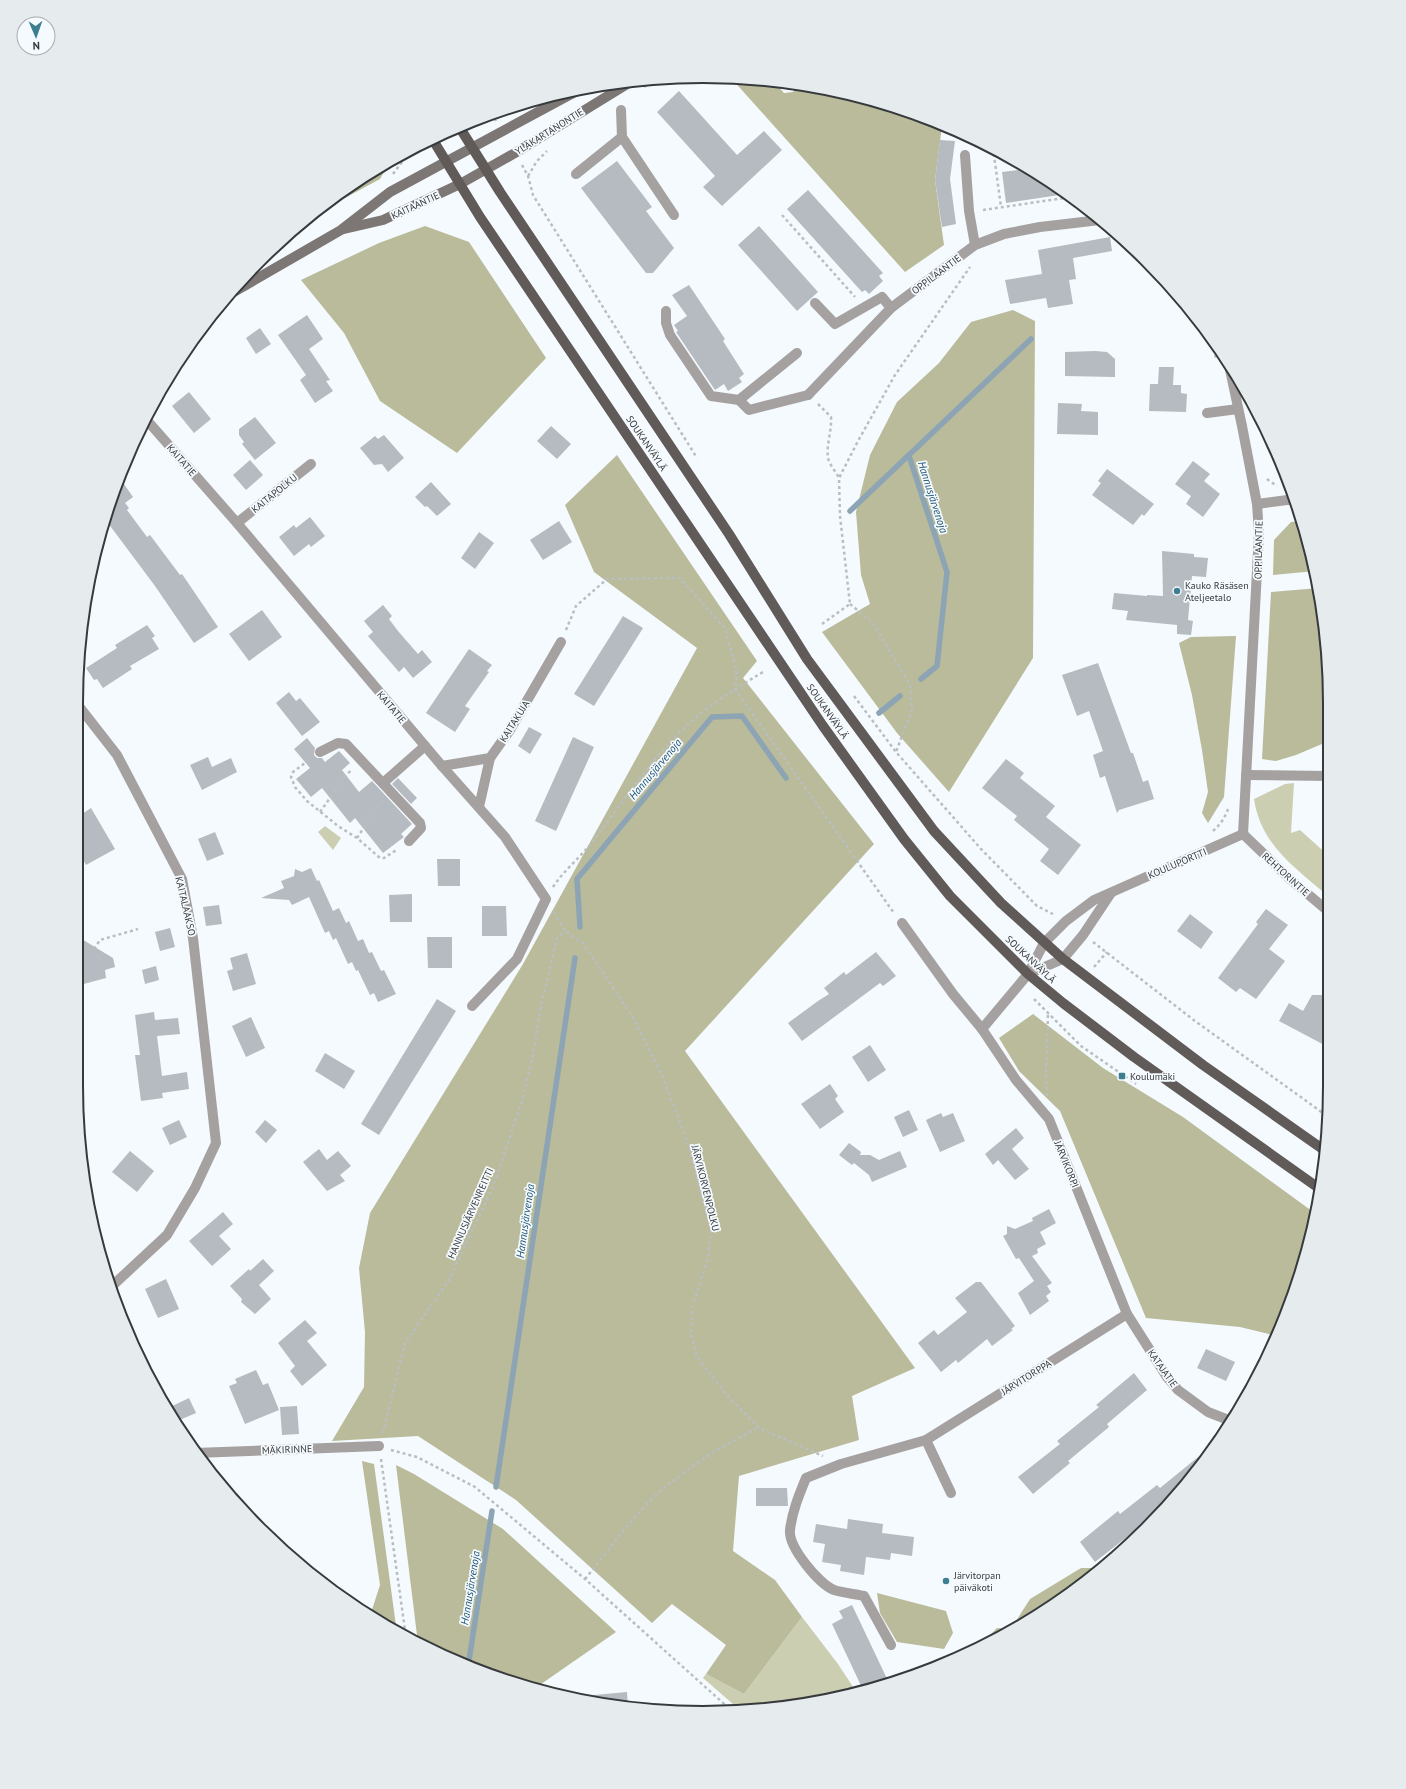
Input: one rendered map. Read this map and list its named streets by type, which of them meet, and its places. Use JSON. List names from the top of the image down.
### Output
{
  "streets": {
    "main road": ["YLÄKARTANONTIE", "KAITAANTIE", "SOUKANVÄYLÄ"],
    "street": [
      "OPPILAANTIE",
      "KAITATIE",
      "KAITAPOLKU",
      "KAITAKUJA",
      "KOULUPORTTI",
      "REHTORINTIE",
      "KAITALAAKSO",
      "JÄRVIKORPI",
      "KATAJATIE",
      "JÄRVITORPPA",
      "MÄKIRINNE"
    ],
    "path": ["JÄRVIKORVENPOLKU", "HANNUSJÄRVENREITTI"]
  },
  "crossings": [
    ["YLÄKARTANONTIE", "KAITAANTIE"],
    ["YLÄKARTANONTIE", "SOUKANVÄYLÄ"],
    ["KAITAANTIE", "SOUKANVÄYLÄ"],
    ["OPPILAANTIE", "KOULUPORTTI"],
    ["OPPILAANTIE", "REHTORINTIE"],
    ["SOUKANVÄYLÄ", "KOULUPORTTI"],
    ["KAITATIE", "KAITAPOLKU"],
    ["KAITATIE", "JÄRVIKORVENPOLKU"],
    ["KOULUPORTTI", "REHTORINTIE"],
    ["JÄRVIKORPI", "KATAJATIE"],
    ["JÄRVIKORPI", "JÄRVITORPPA"],
    ["JÄRVIKORVENPOLKU", "HANNUSJÄRVENREITTI"],
    ["JÄRVIKORVENPOLKU", "JÄRVITORPPA"],
    ["HANNUSJÄRVENREITTI", "MÄKIRINNE"],
    ["KATAJATIE", "JÄRVITORPPA"]
  ],
  "water": ["Hannusjärvenoja"],
  "places": {
    "other": ["Kauko Räsäsen Ateljeetalo", "Järvitorpan päiväkoti"],
    "transit": ["Koulumäki"]
  },
  "north": "bottom"
}
